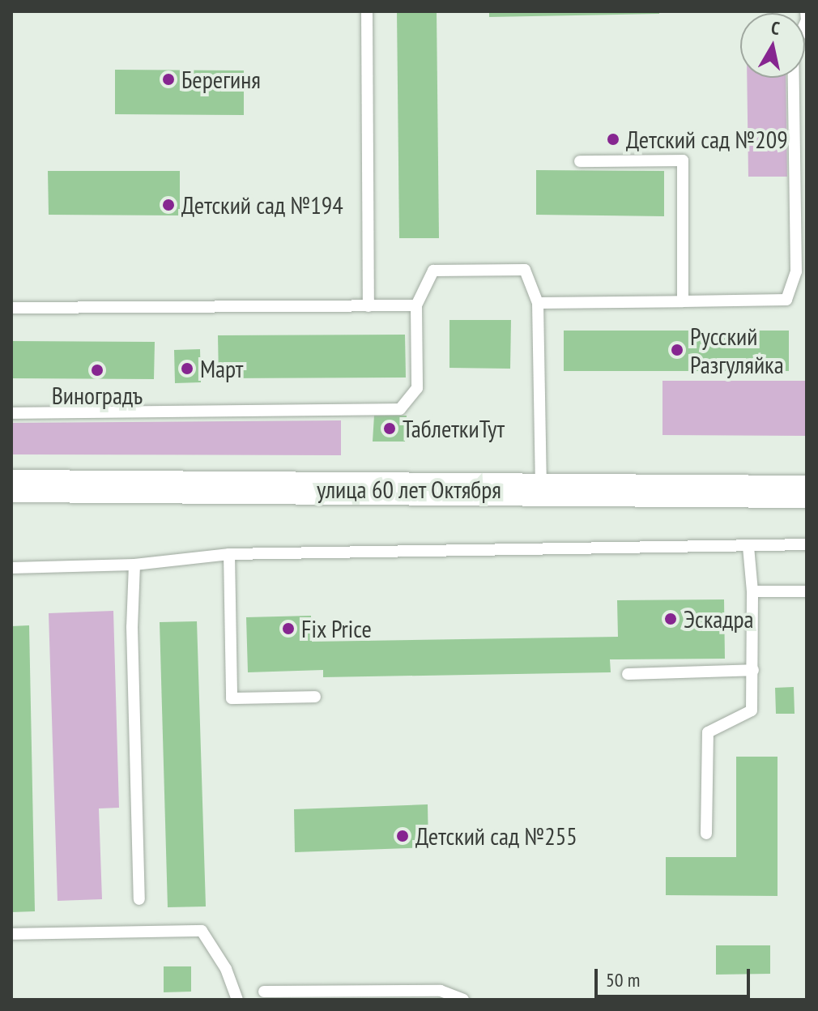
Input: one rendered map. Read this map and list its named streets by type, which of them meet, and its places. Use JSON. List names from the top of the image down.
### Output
{
  "streets": {
    "main road": ["улица 60 лет Октября"]
  },
  "places": [
    "Берегиня",
    "Детский сад №209",
    "Детский сад №194",
    "Русский Разгуляйка",
    "Март",
    "Виноградъ",
    "ТаблеткиТут",
    "Эскадра",
    "Fix Price",
    "Детский сад №255"
  ],
  "scale_bar": "50 m",
  "north": "top"
}
